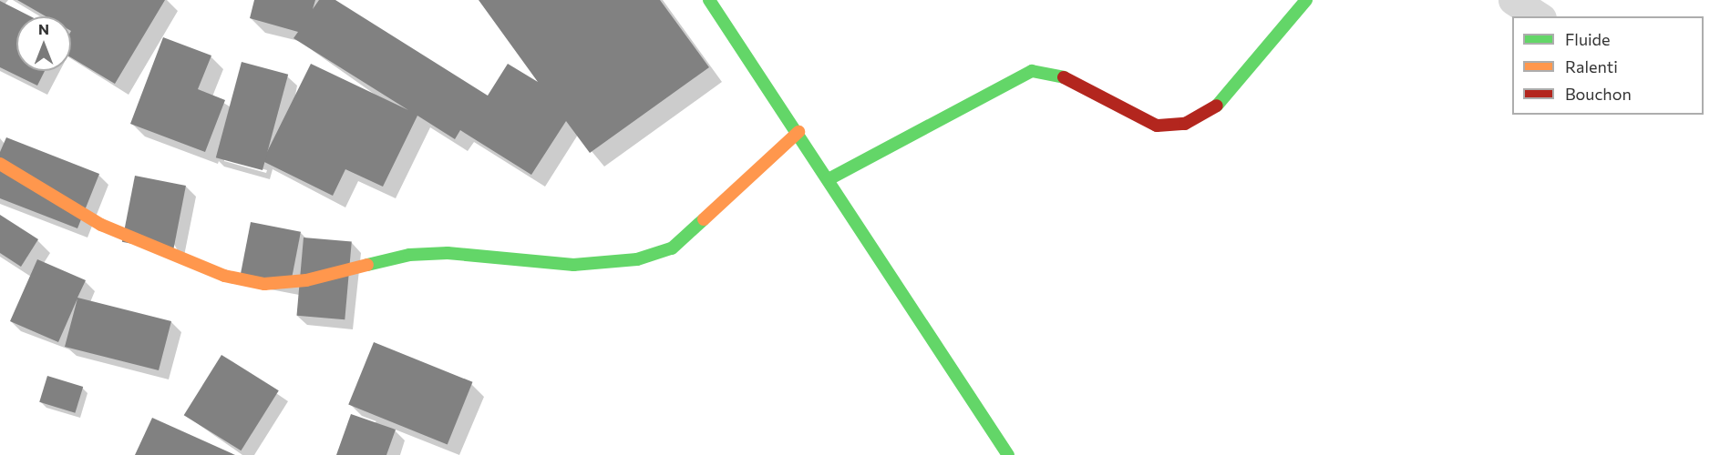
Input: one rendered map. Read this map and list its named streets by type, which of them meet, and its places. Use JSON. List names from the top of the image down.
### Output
{
  "legend": ["Fluide", "Ralenti", "Bouchon"],
  "north": "top"
}
